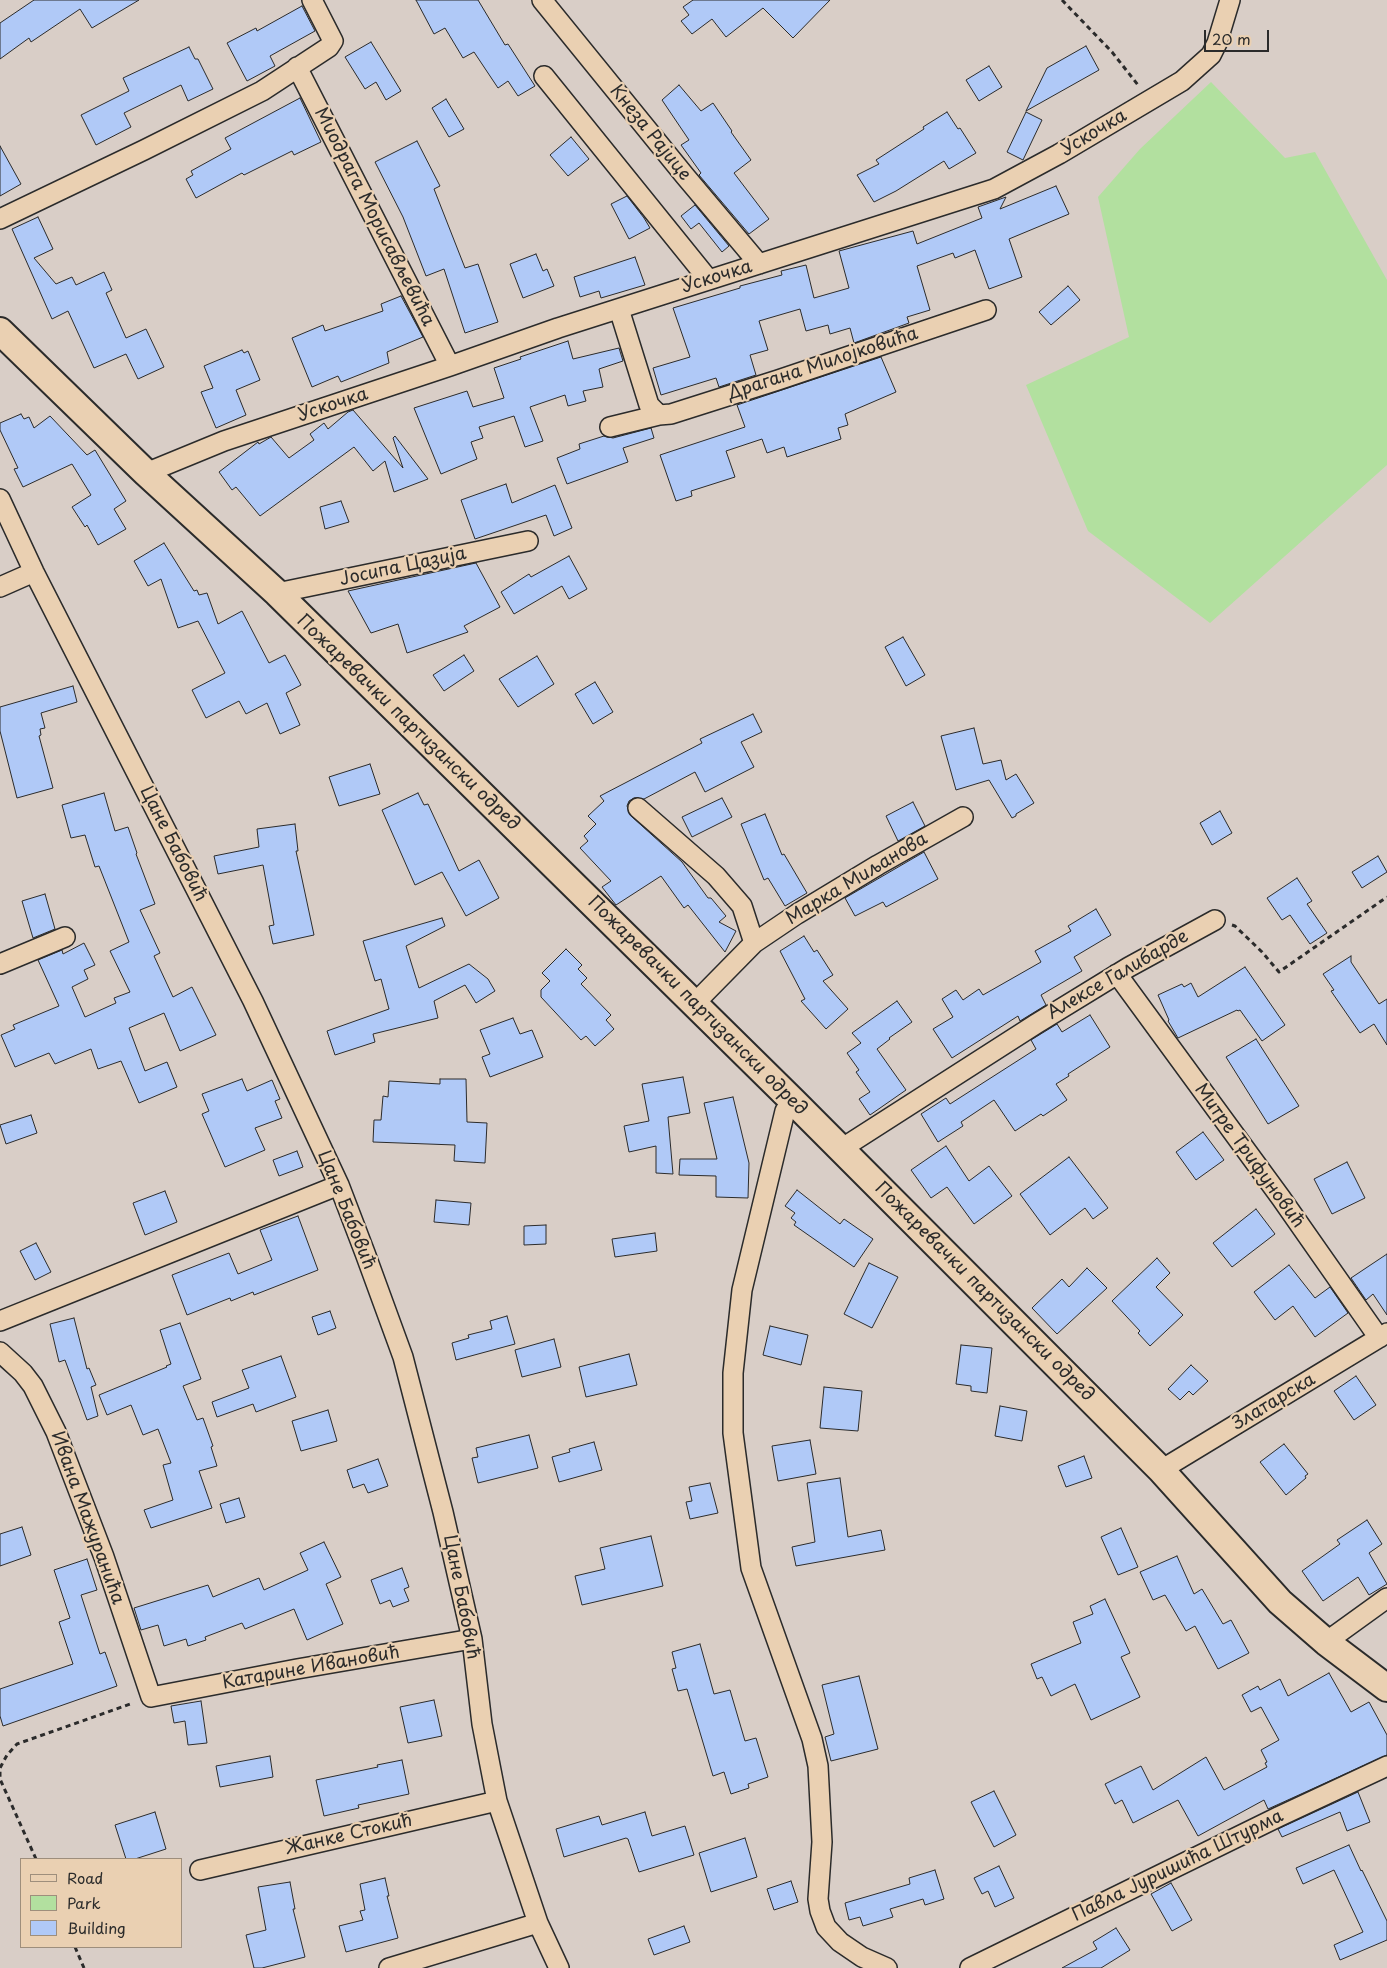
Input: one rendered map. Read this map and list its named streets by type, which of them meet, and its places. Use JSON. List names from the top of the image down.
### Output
{
  "streets": {
    "street": [
      "Кнеза Рајице",
      "Ускочка",
      "Миодрага Морисављевића",
      "Драгана Милојковића",
      "Јосипа Цазија",
      "Пожаревачки партизански одред",
      "Цане Бабовић",
      "Марка Миљанова",
      "Алексе Галибарде",
      "Митре Трифуновић",
      "Златарска",
      "Ивана Мажуранића",
      "Катарине Ивановић",
      "Жанке Стокић",
      "Павла Јуришића Штурма"
    ]
  },
  "crossings": [
    ["Кнеза Рајице", "Ускочка"],
    ["Ускочка", "Миодрага Морисављевића"],
    ["Ускочка", "Пожаревачки партизански одред"],
    ["Јосипа Цазија", "Пожаревачки партизански одред"],
    ["Пожаревачки партизански одред", "Марка Миљанова"],
    ["Пожаревачки партизански одред", "Алексе Галибарде"],
    ["Пожаревачки партизански одред", "Златарска"],
    ["Цане Бабовић", "Катарине Ивановић"],
    ["Цане Бабовић", "Жанке Стокић"],
    ["Алексе Галибарде", "Митре Трифуновић"],
    ["Митре Трифуновић", "Златарска"],
    ["Ивана Мажуранића", "Катарине Ивановић"]
  ],
  "legend": ["Road", "Park", "Building"],
  "scale_bar": "20 m"
}
